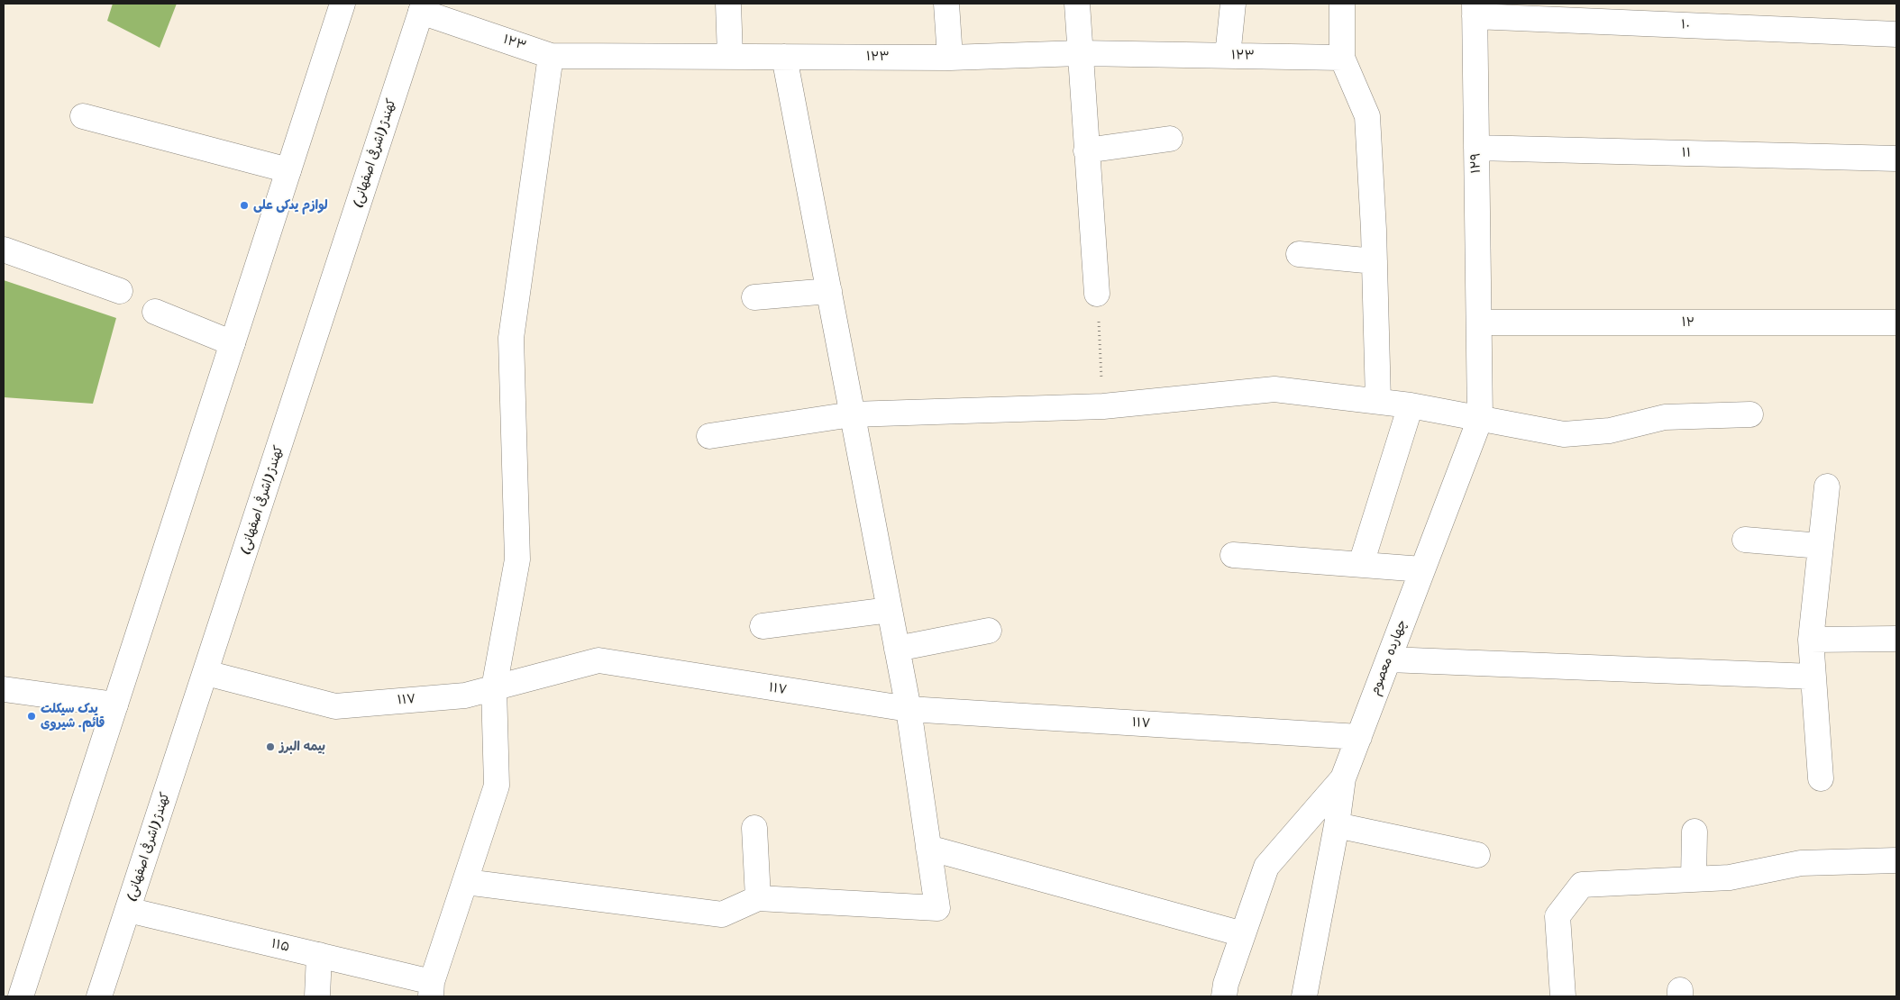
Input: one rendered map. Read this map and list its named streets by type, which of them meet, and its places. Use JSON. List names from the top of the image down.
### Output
{
  "streets": {
    "street": [
      "۱۰",
      "۱۲۳",
      "کهندژ (اشرفی اصفهانی)",
      "۱۱",
      "۱۲۹",
      "۱۲",
      "چهارده معصوم",
      "۱۱۷",
      "۱۱۵"
    ]
  },
  "crossings": [
    ["۱۰", "۱۲۹"],
    ["۱۲۳", "کهندژ (اشرفی اصفهانی)"],
    ["کهندژ (اشرفی اصفهانی)", "۱۱۷"],
    ["کهندژ (اشرفی اصفهانی)", "۱۱۵"],
    ["۱۱", "۱۲۹"],
    ["۱۲۹", "۱۲"],
    ["۱۲۹", "چهارده معصوم"],
    ["۱۲", "چهارده معصوم"],
    ["چهارده معصوم", "۱۱۷"]
  ],
  "places": ["لوازم یدکی علی", "یدک سیکلت قائم. شیروی", "بیمه البرز"]
}
